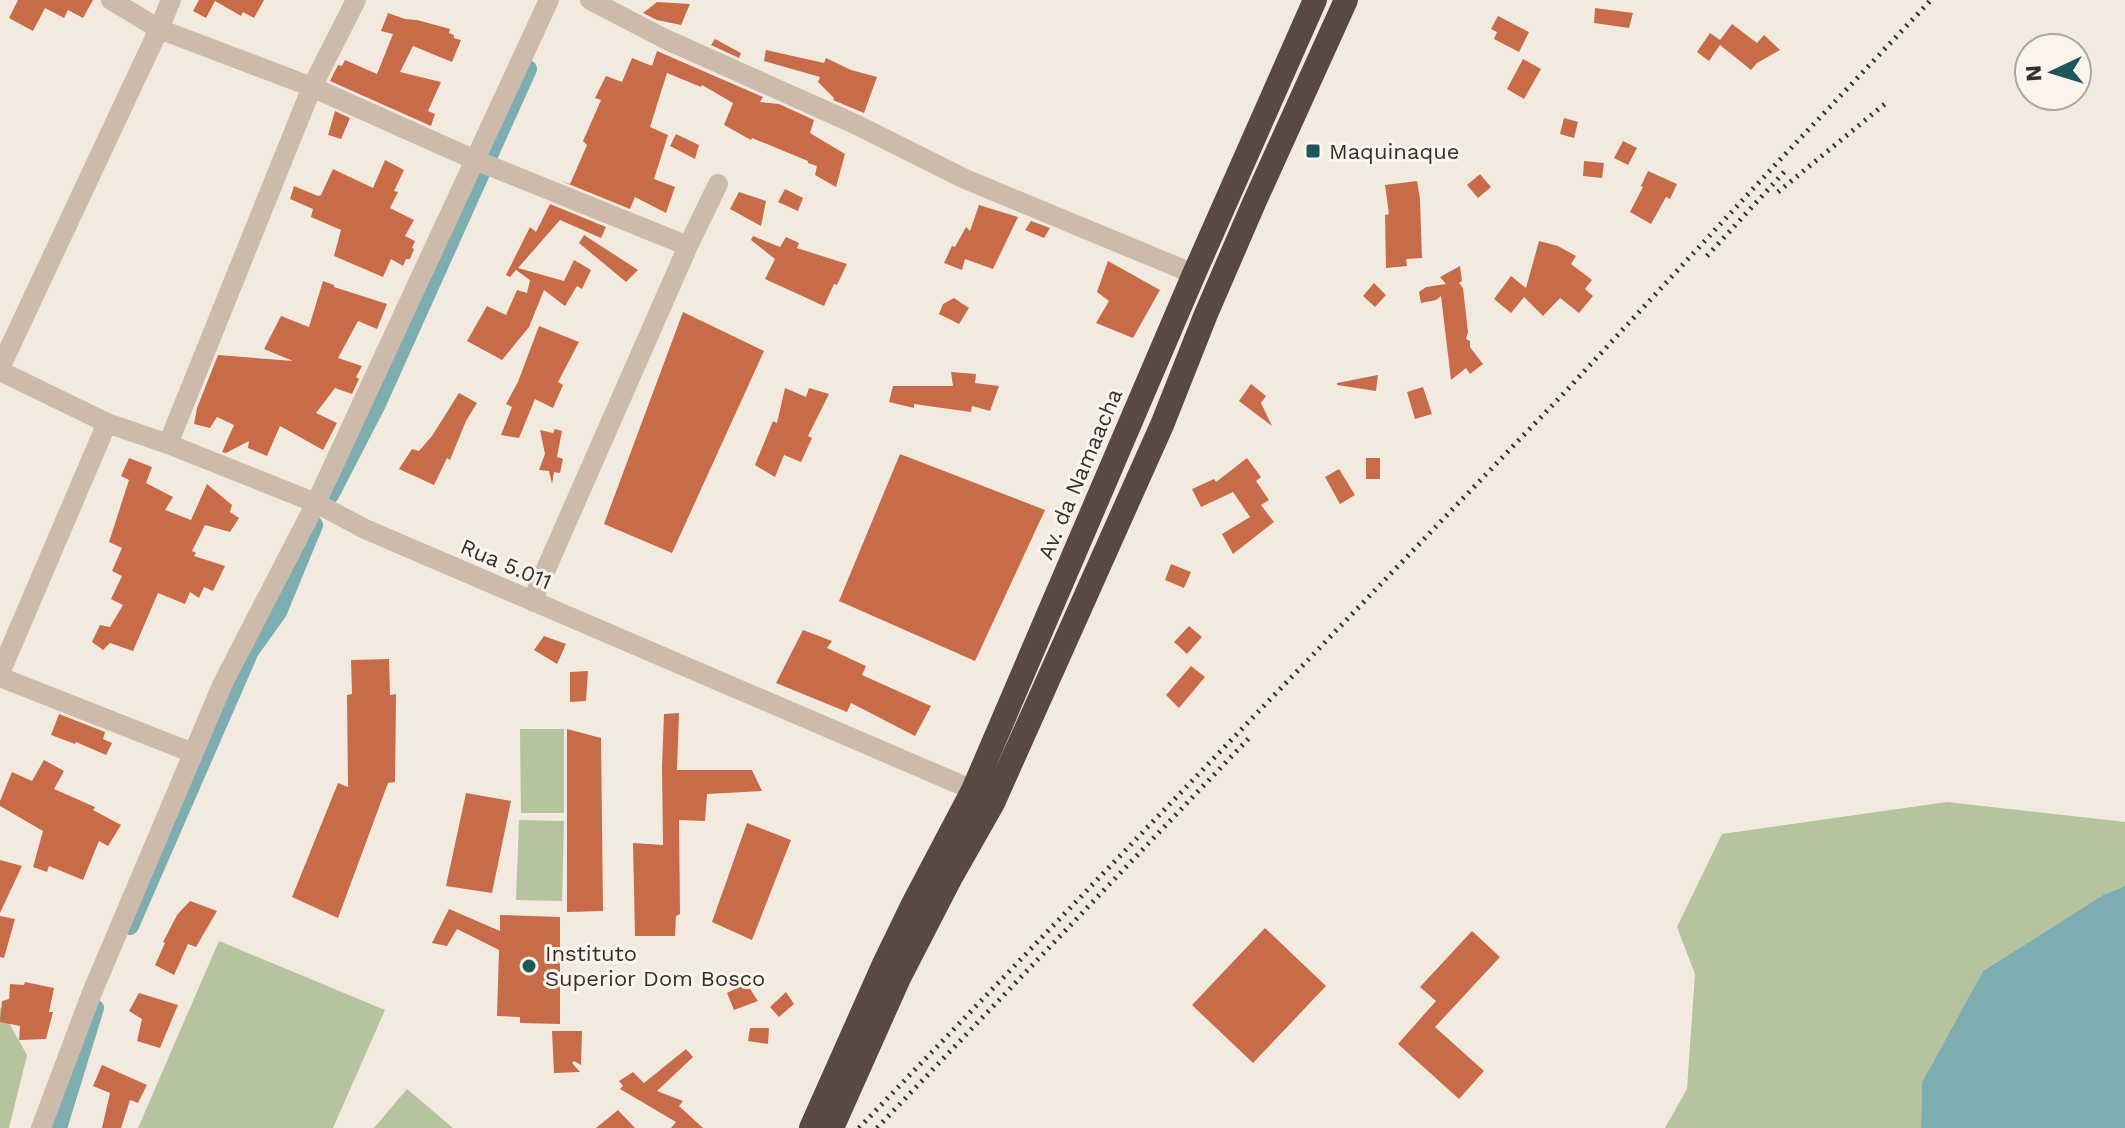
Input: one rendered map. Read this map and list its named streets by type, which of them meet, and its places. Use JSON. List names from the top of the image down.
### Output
{
  "streets": {
    "highway": ["Av. da Namaacha"],
    "street": ["Rua 5.011"]
  },
  "crossings": [
    ["Av. da Namaacha", "Rua 5.011"]
  ],
  "places": {
    "transit": ["Maquinaque"],
    "other": ["Instituto Superior Dom Bosco"]
  },
  "north": "left"
}
